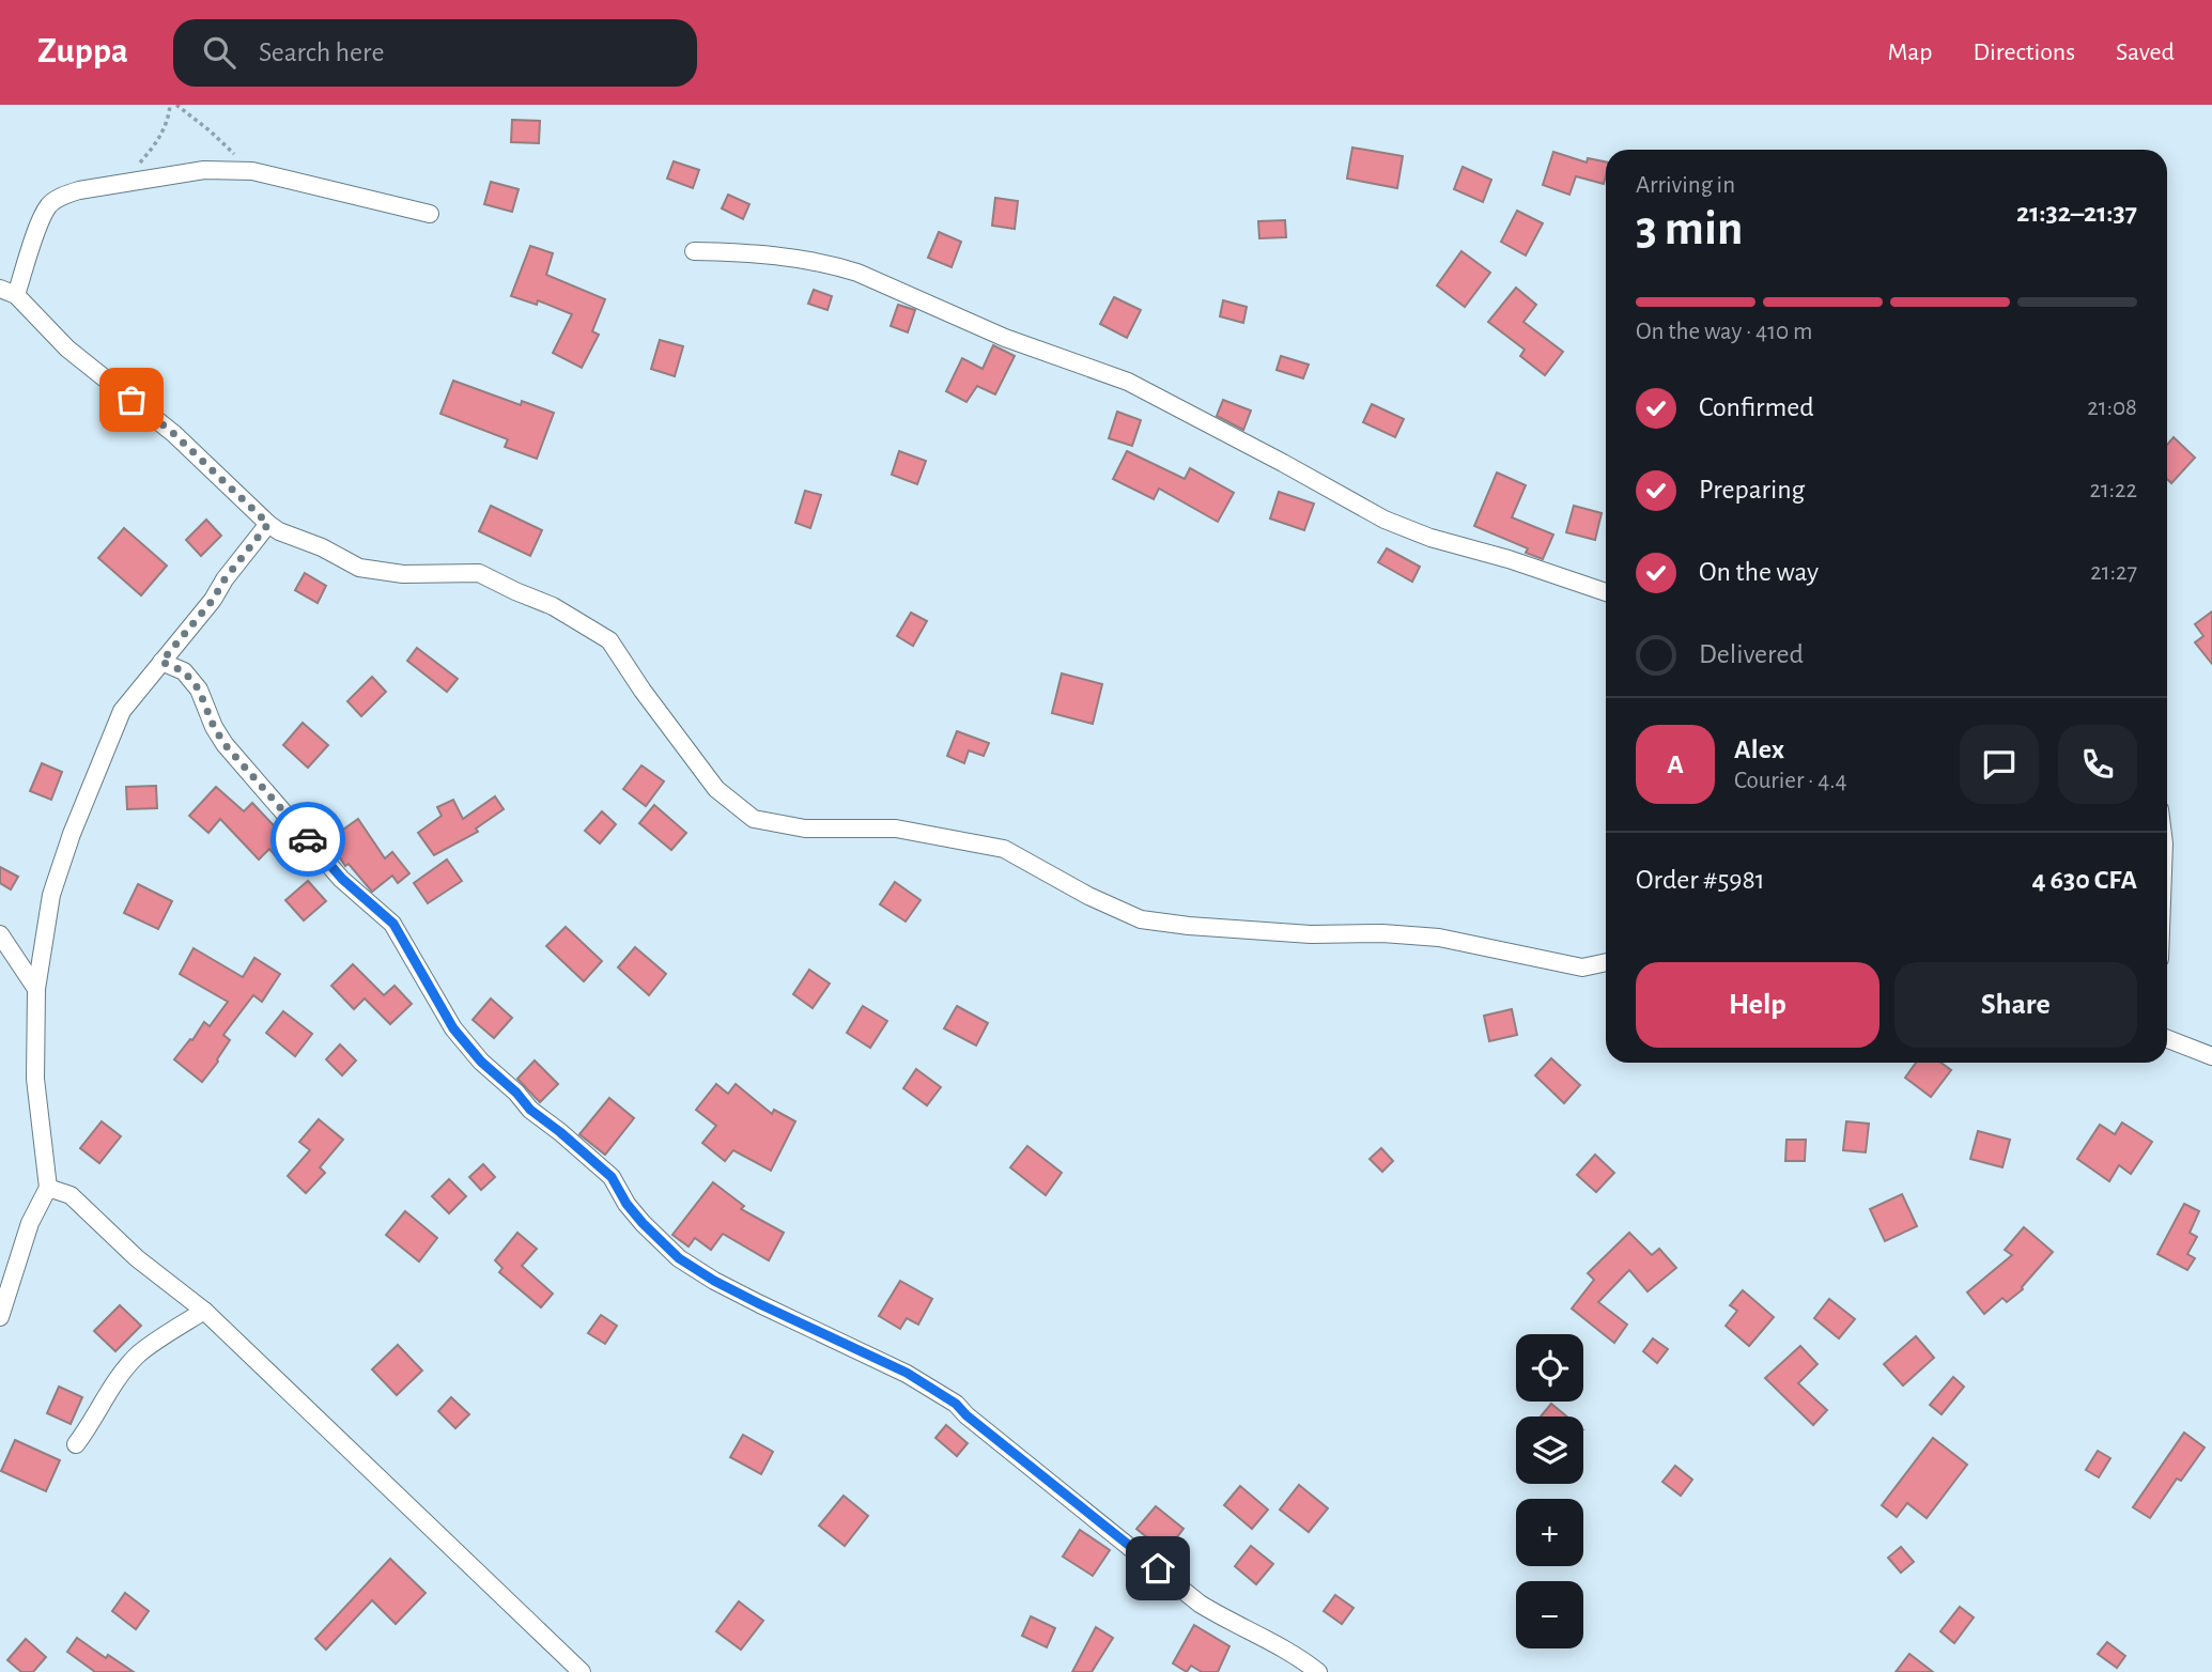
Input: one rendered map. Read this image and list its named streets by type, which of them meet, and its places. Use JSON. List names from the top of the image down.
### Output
{
  "page": {
    "header": "Zuppa",
    "search": "Search here",
    "nav": ["Map", "Directions", "Saved"],
    "heading": ["3 min", "Arriving in", "21:32–21:37"],
    "panel": [
      "Alex",
      "Courier · 4.4",
      "Order #5981",
      "4 630 CFA"
    ],
    "bar": "On the way · 410 m",
    "list": [
      ["Confirmed", "21:08"],
      ["Preparing", "21:22"],
      ["On the way", "21:27"],
      "Delivered"
    ],
    "round": "A",
    "buttons": ["Help", "Share"],
    "map_buttons": ["+", "−"]
  }
}
